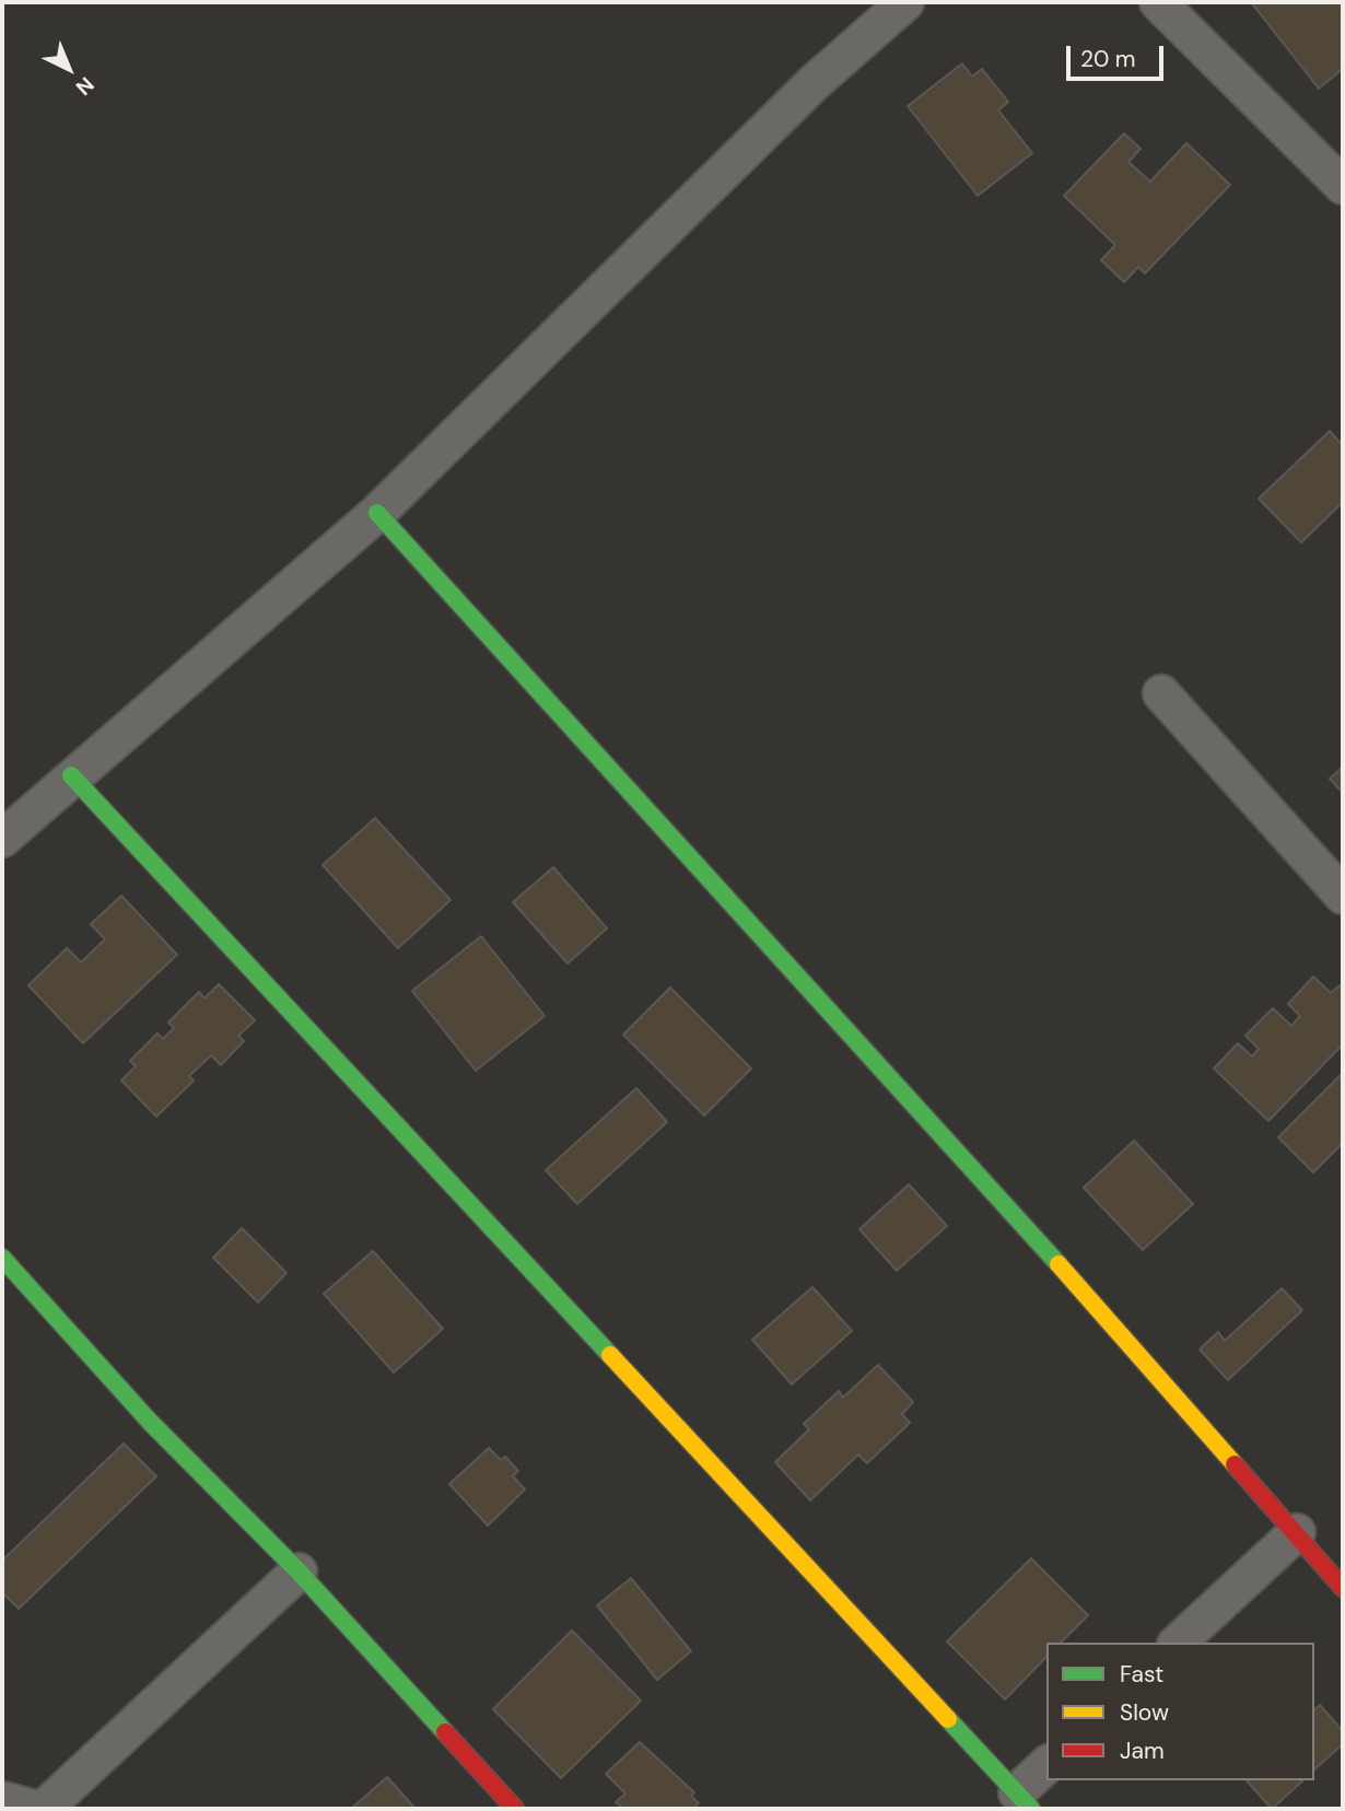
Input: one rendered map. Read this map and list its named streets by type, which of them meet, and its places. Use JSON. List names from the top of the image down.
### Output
{
  "legend": ["Fast", "Slow", "Jam"],
  "scale_bar": "20 m",
  "north": "bottom right"
}
